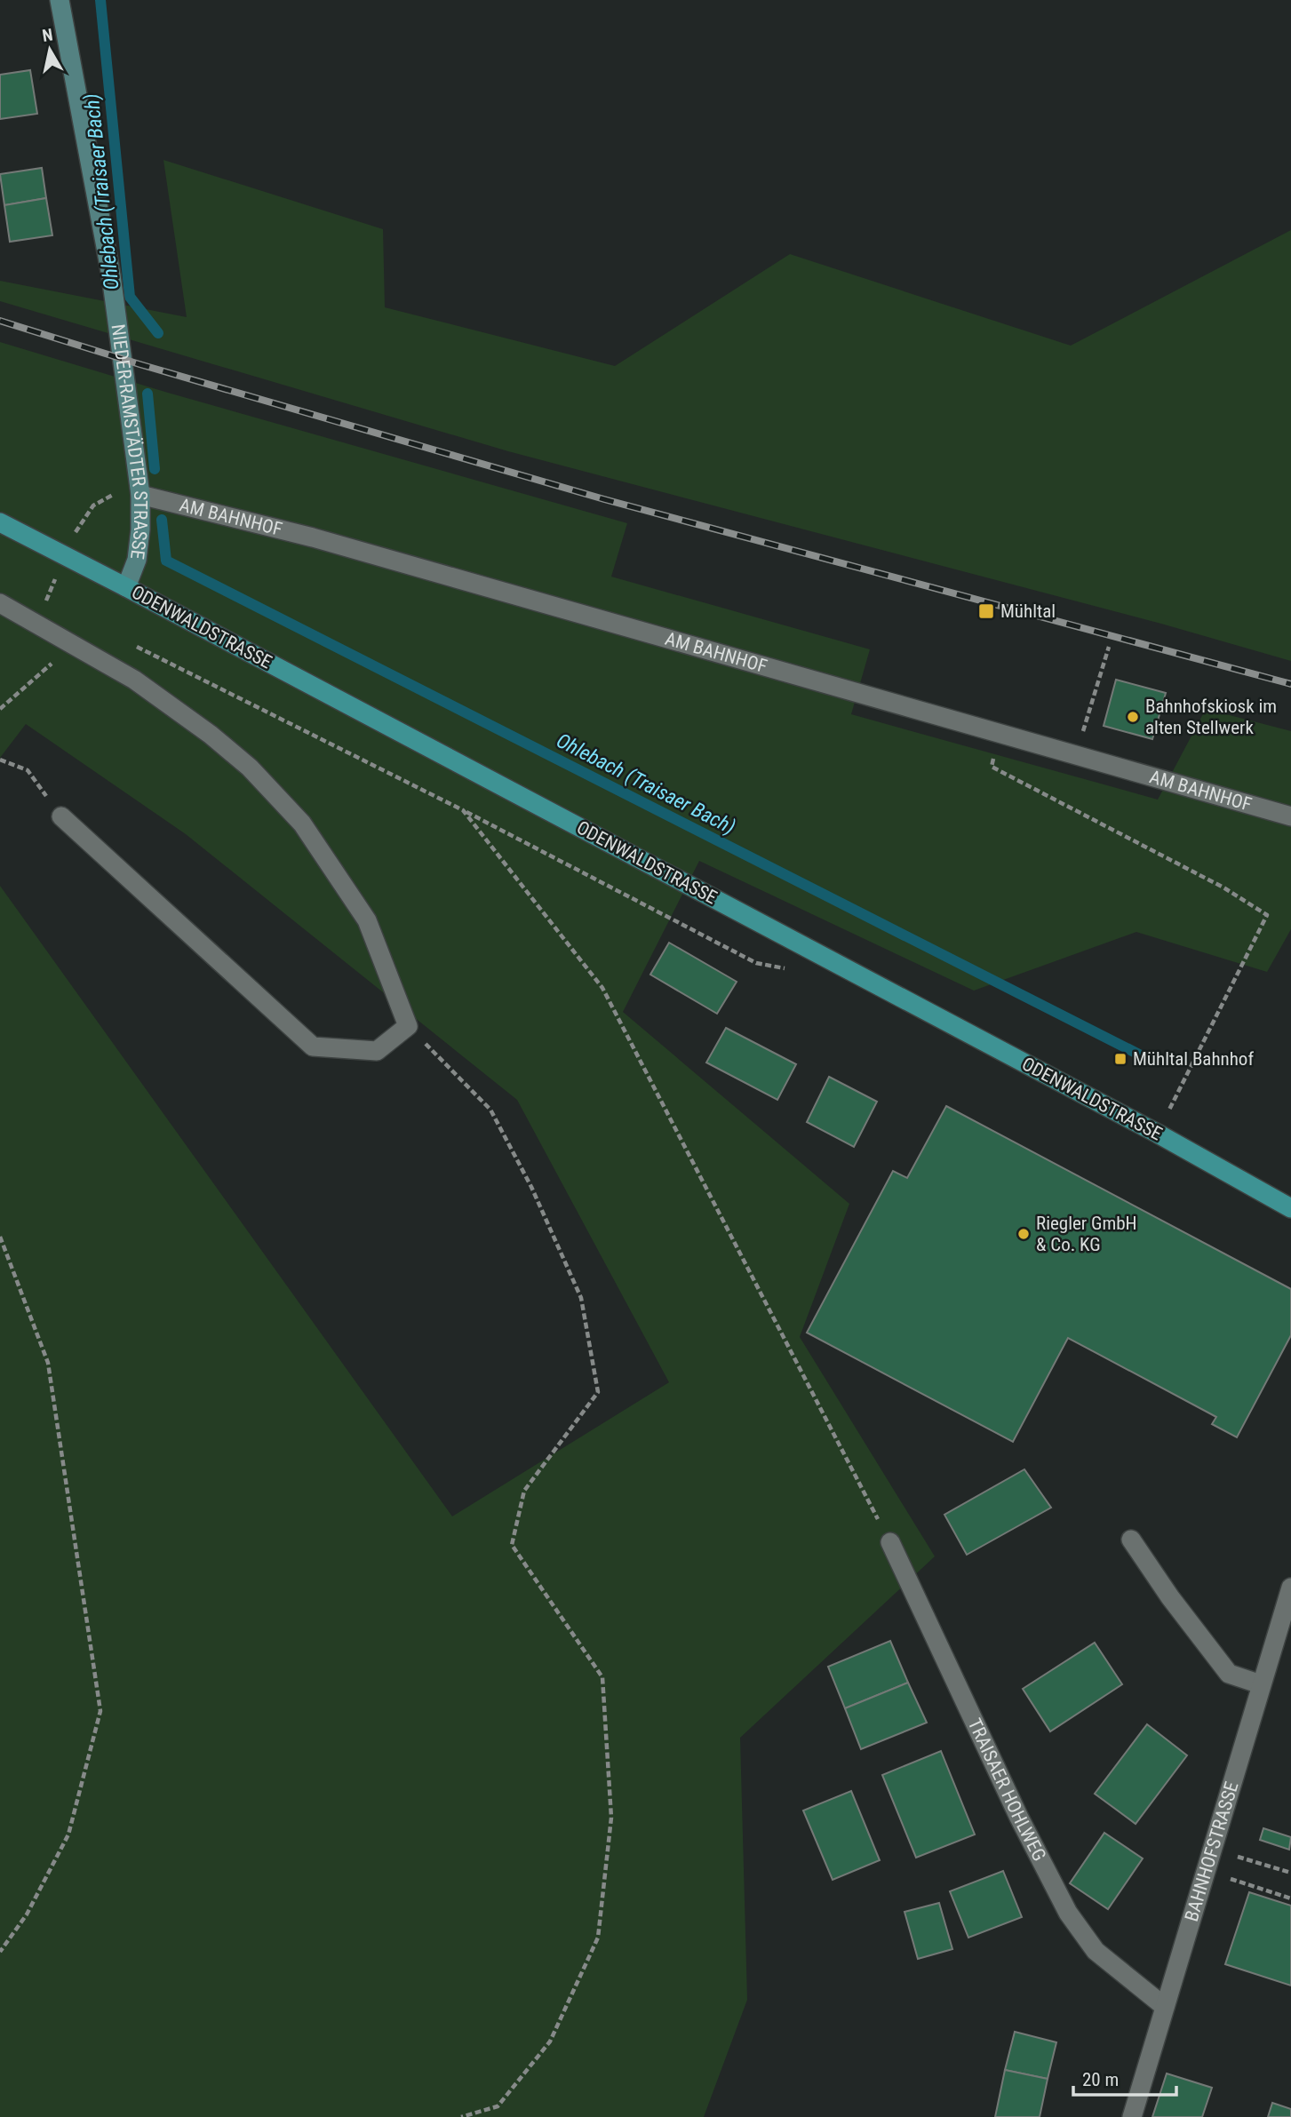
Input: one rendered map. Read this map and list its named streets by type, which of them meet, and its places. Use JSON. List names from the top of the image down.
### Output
{
  "streets": {
    "main road": ["ODENWALDSTRASSE"],
    "street": [
      "NIEDER-RAMSTÄDTER STRASSE",
      "AM BAHNHOF",
      "TRAISAER HOHLWEG",
      "BAHNHOFSTRASSE"
    ]
  },
  "crossings": [
    ["NIEDER-RAMSTÄDTER STRASSE", "AM BAHNHOF"],
    ["NIEDER-RAMSTÄDTER STRASSE", "ODENWALDSTRASSE"],
    ["TRAISAER HOHLWEG", "BAHNHOFSTRASSE"]
  ],
  "water": ["Ohlebach (Traisaer Bach)"],
  "places": {
    "transit": ["Mühltal", "Mühltal Bahnhof"],
    "other": ["Bahnhofskiosk im alten Stellwerk", "Riegler GmbH & Co. KG"]
  },
  "scale_bar": "20 m",
  "north": "top"
}
